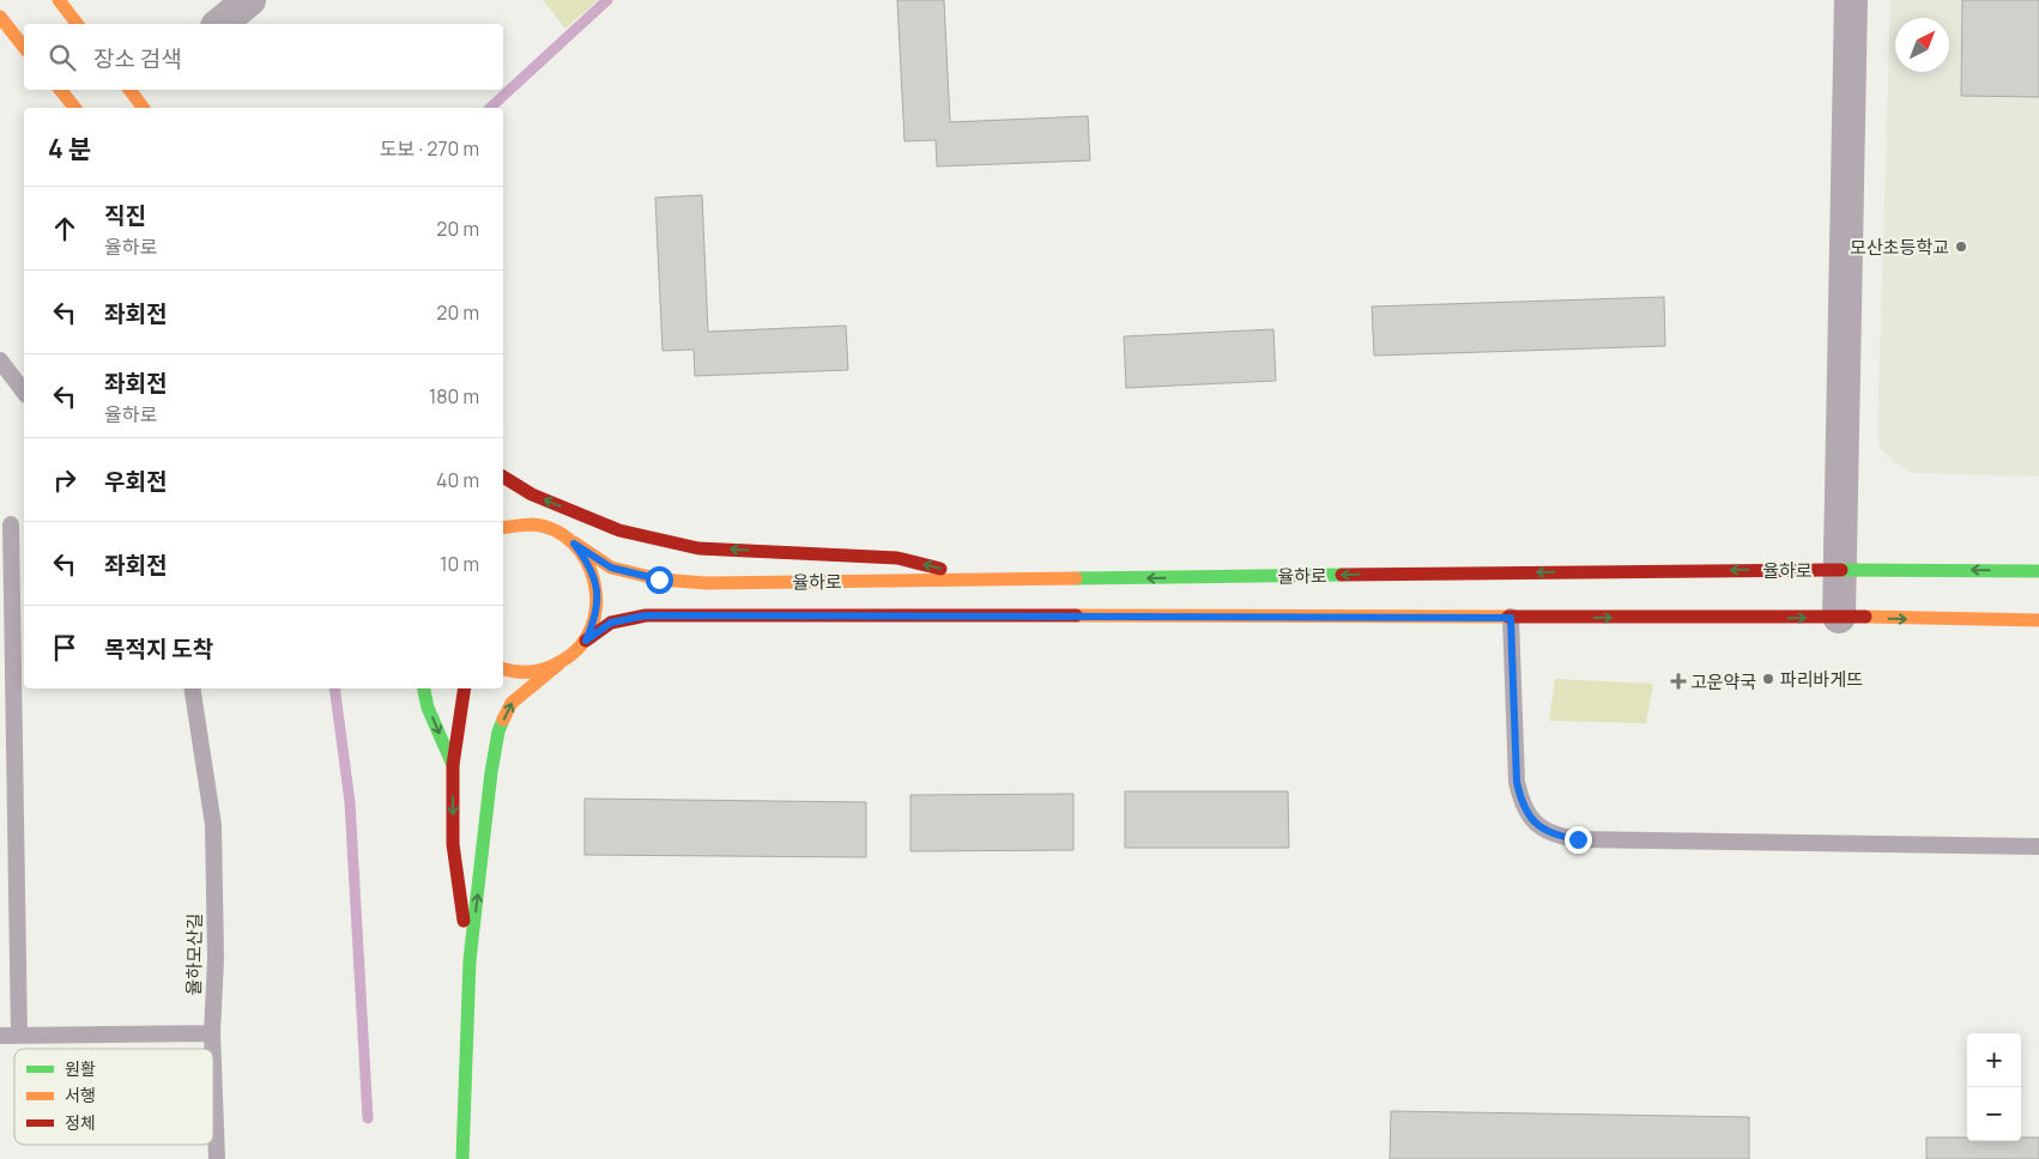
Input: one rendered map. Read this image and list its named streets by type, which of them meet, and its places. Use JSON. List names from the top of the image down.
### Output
{
  "streets": {
    "main road": ["율하로"],
    "lane": ["율하모산길"]
  },
  "places": {
    "other": ["모산초등학교", "파리바게뜨"],
    "health": ["고운약국"]
  },
  "legend": ["원활", "서행", "정체"],
  "north": "top right",
  "page": {
    "search": "장소 검색",
    "heading": ["4 분", "도보 · 270 m"],
    "list": [
      ["직진", "율하로", "20 m"],
      ["좌회전", "20 m"],
      ["좌회전", "율하로", "180 m"],
      ["우회전", "40 m"],
      ["좌회전", "10 m"],
      "목적지 도착"
    ],
    "map_buttons": ["+", "−"]
  }
}
